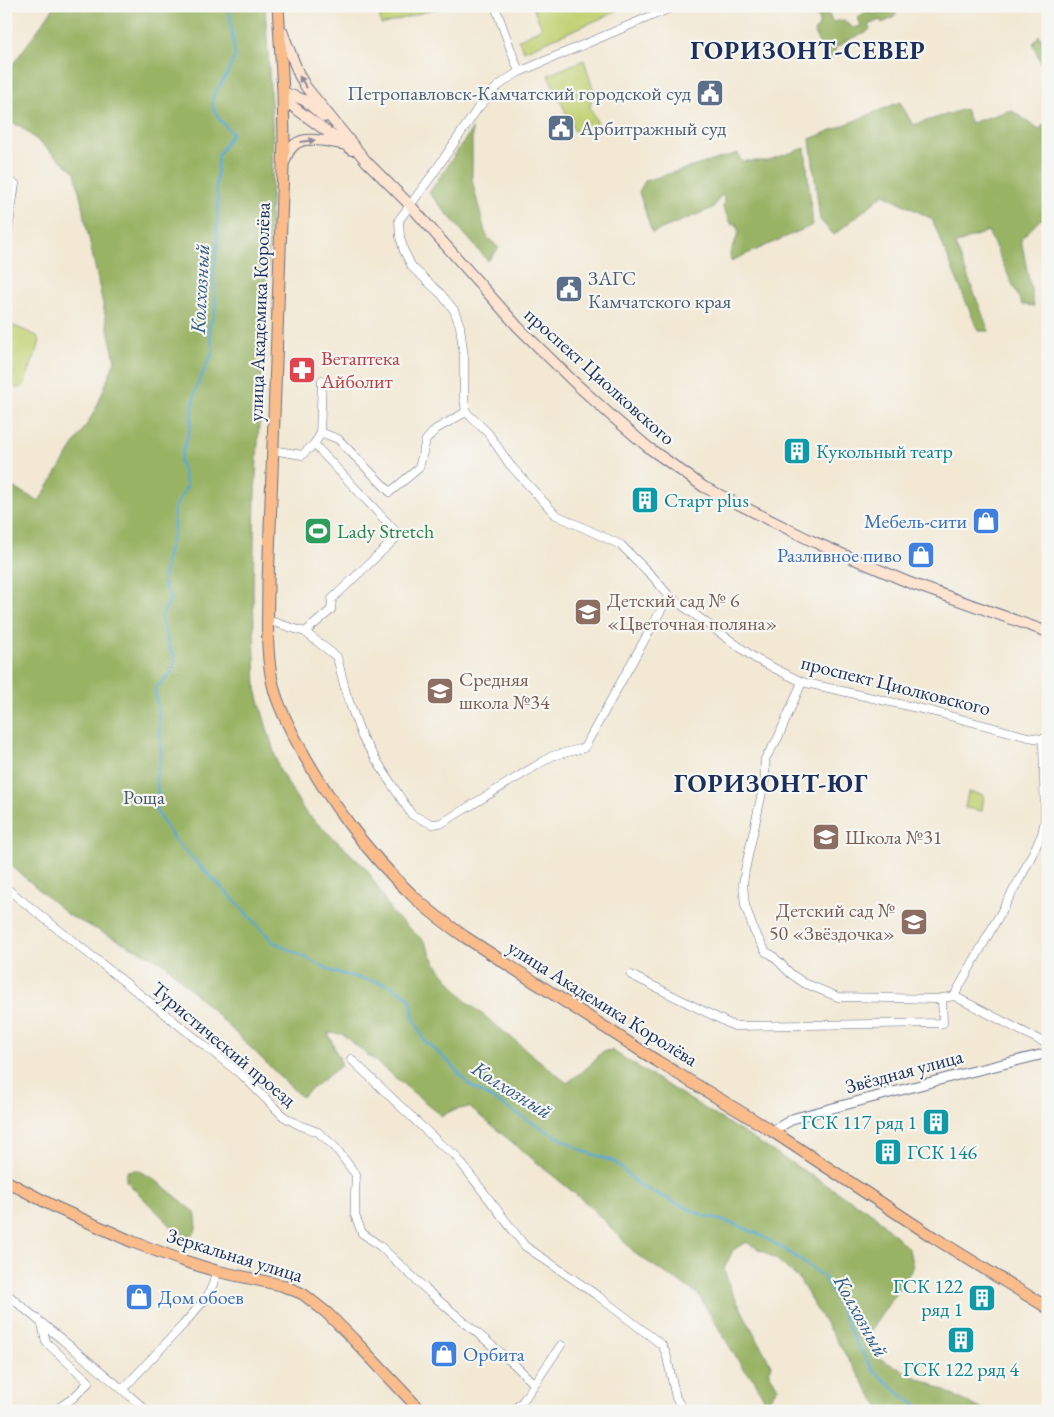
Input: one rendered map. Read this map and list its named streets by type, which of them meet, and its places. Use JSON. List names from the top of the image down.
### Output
{
  "streets": {
    "main road": ["улица Академика Королёва", "проспект Циолковского", "Зеркальная улица"],
    "street": ["Туристический проезд", "Звёздная улица"]
  },
  "crossings": [
    ["улица Академика Королёва", "проспект Циолковского"],
    ["улица Академика Королёва", "Звёздная улица"]
  ],
  "districts": ["ГОРИЗОНТ-СЕВЕР", "ГОРИЗОНТ-ЮГ"],
  "water": ["Колхозный"],
  "parks": ["Роща"],
  "places": {
    "public building": ["Петропавловск-Камчатский городской суд", "Арбитражный суд", "ЗАГС Камчатского края"],
    "pharmacy": ["Ветаптека Айболит"],
    "building": [
      "Кукольный театр",
      "Старт plus",
      "ГСК 117 ряд 1",
      "ГСК 146",
      "ГСК 122 ряд 1",
      "ГСК 122 ряд 4"
    ],
    "shop": [
      "Мебель-сити",
      "Разливное пиво",
      "Дом обоев",
      "Орбита"
    ],
    "sports": ["Lady Stretch"],
    "school or university": [
      "Детский сад № 6 «Цветочная поляна»",
      "Средняя школа №34",
      "Школа №31",
      "Детский сад № 50 «Звёздочка»"
    ]
  }
}
